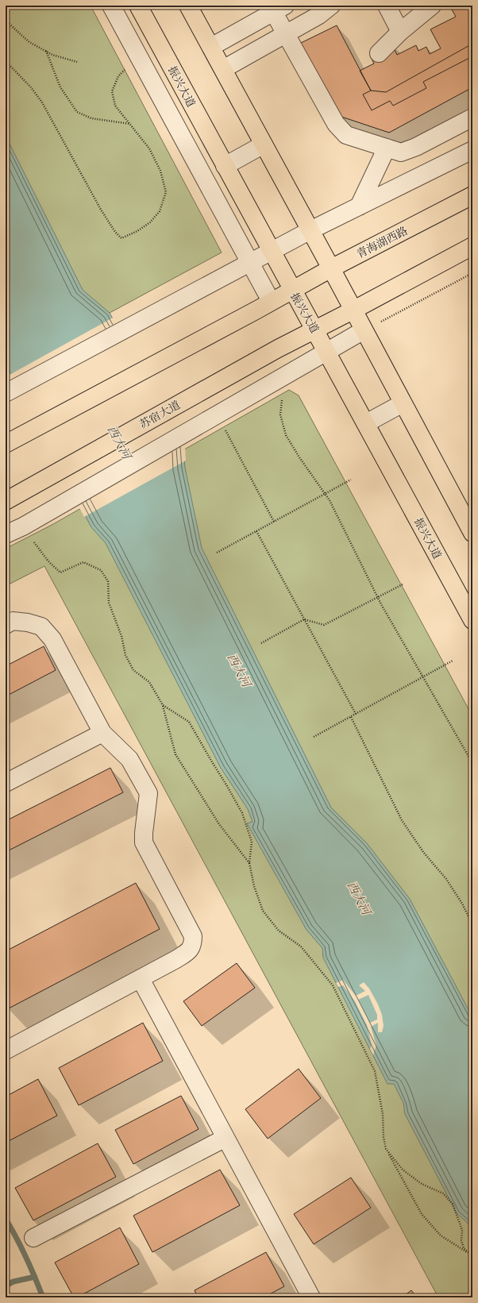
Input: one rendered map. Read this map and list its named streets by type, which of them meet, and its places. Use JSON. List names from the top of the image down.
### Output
{
  "streets": {
    "main road": ["振兴大道", "青海湖西路", "苏宿大道"]
  },
  "crossings": [
    ["振兴大道", "青海湖西路"],
    ["振兴大道", "苏宿大道"]
  ],
  "water": ["西大河"]
}
